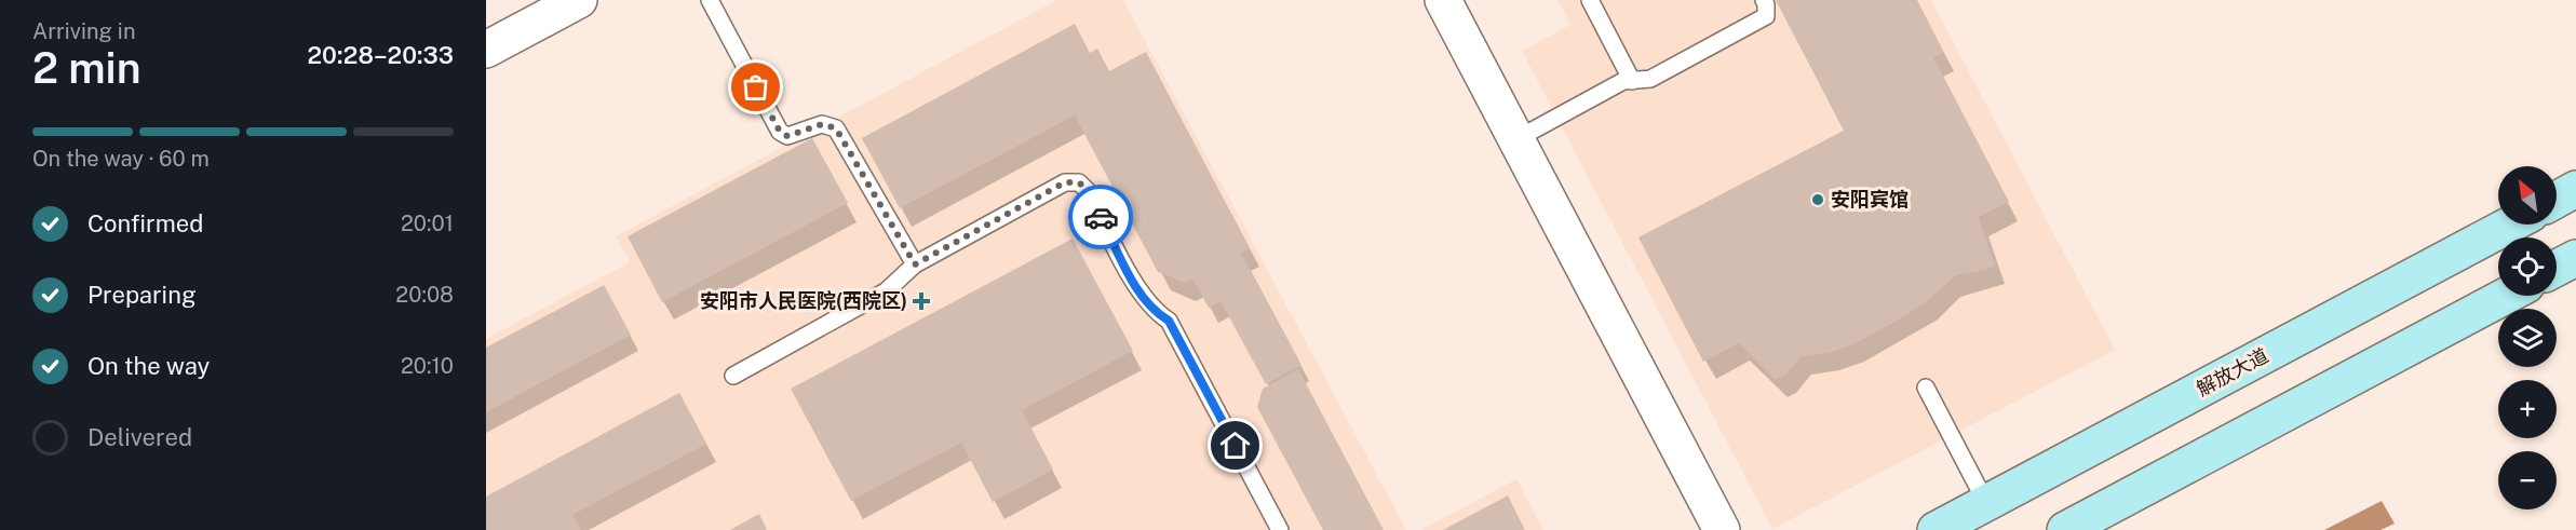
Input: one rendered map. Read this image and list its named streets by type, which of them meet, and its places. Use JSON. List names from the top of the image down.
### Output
{
  "streets": {
    "main road": ["解放大道"]
  },
  "places": {
    "other": ["安阳宾馆"],
    "health": ["安阳市人民医院(西院区)"]
  },
  "north": "top left",
  "page": {
    "heading": ["2 min", "Arriving in", "20:28–20:33"],
    "bar": "On the way · 60 m",
    "map_buttons": ["+", "−"],
    "list": [
      ["Confirmed", "20:01"],
      ["Preparing", "20:08"],
      ["On the way", "20:10"],
      "Delivered"
    ]
  }
}
